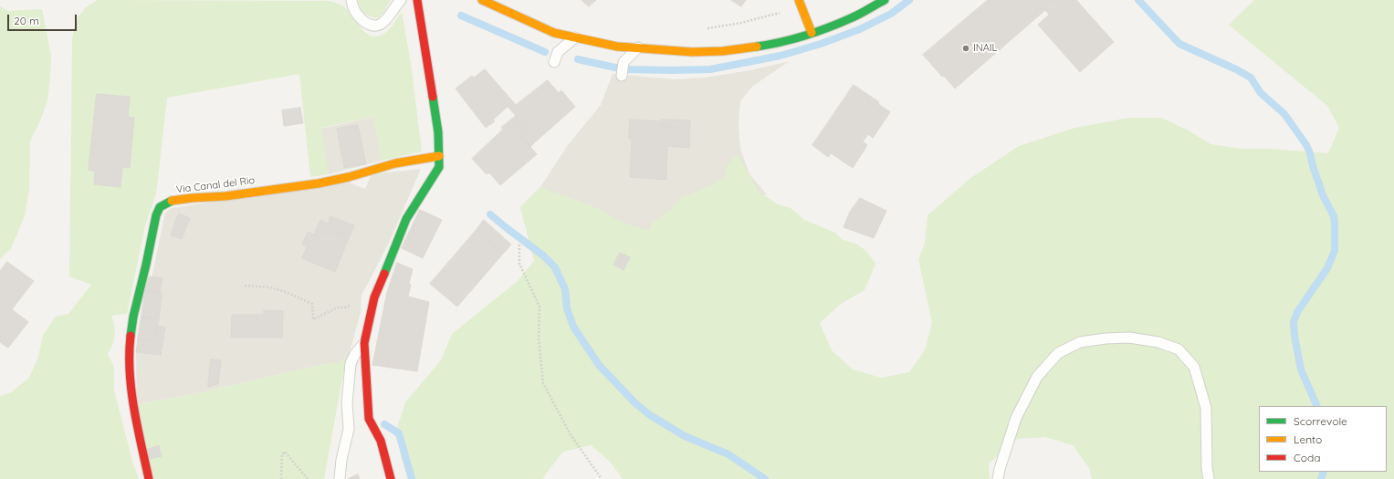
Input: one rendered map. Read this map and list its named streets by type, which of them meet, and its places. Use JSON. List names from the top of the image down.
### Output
{
  "streets": {
    "street": ["Via Canal del Rio"]
  },
  "places": ["INAIL"],
  "legend": ["Scorrevole", "Lento", "Coda"],
  "scale_bar": "20 m"
}
